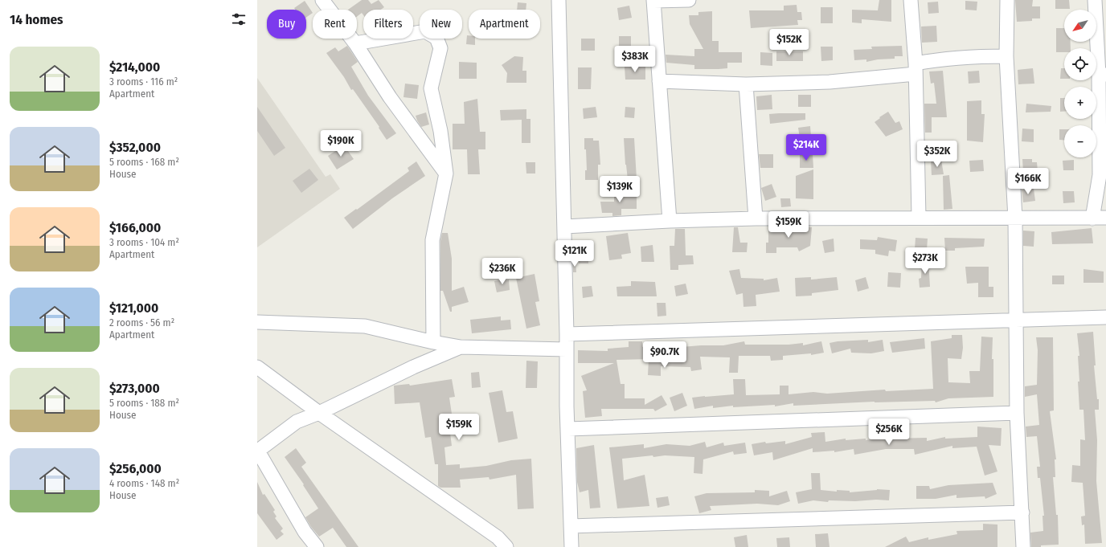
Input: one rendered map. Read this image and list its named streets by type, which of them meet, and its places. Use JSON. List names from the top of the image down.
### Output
{
  "north": "bottom left",
  "page": {
    "heading": "14 homes",
    "map_buttons": ["+", "−"],
    "chip": [
      "Buy",
      "Rent",
      "Filters",
      "New",
      "Apartment"
    ],
    "price": [
      "$152K",
      "$383K",
      "$190K",
      "$214K",
      "$352K",
      "$166K",
      "$139K",
      "$159K",
      "$121K",
      "$273K",
      "$236K",
      "$90.7K",
      "$159K",
      "$256K"
    ],
    "list": [
      {
        "name": "$214,000",
        "note": "3 rooms · 116 m² · Apartment"
      },
      {
        "name": "$352,000",
        "note": "5 rooms · 168 m² · House"
      },
      {
        "name": "$166,000",
        "note": "3 rooms · 104 m² · Apartment"
      },
      {
        "name": "$121,000",
        "note": "2 rooms · 56 m² · Apartment"
      },
      {
        "name": "$273,000",
        "note": "5 rooms · 188 m² · House"
      },
      {
        "name": "$256,000",
        "note": "4 rooms · 148 m² · House"
      }
    ]
  }
}
